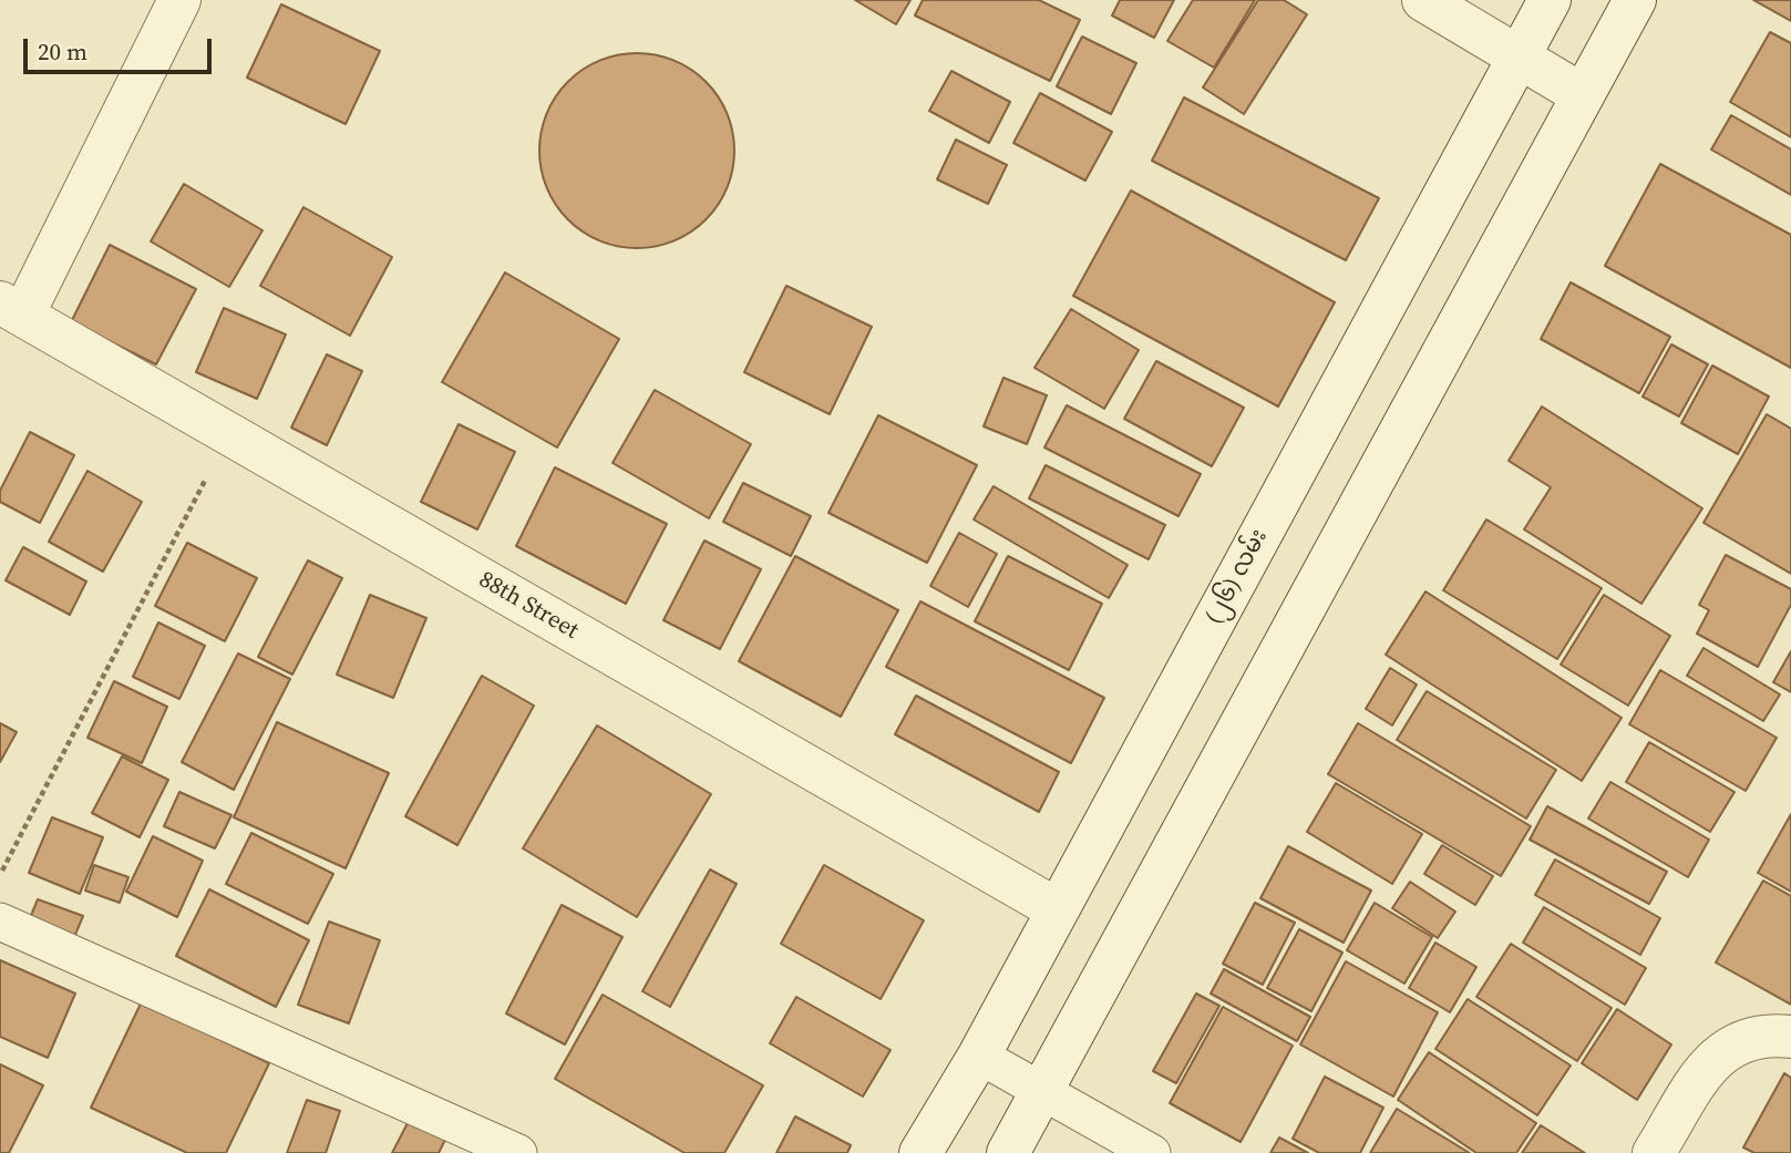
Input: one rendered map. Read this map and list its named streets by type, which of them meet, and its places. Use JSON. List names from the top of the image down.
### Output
{
  "streets": {
    "main road": ["(၂၆) လမ်း", "88th Street"]
  },
  "crossings": [
    ["(၂၆) လမ်း", "88th Street"]
  ],
  "scale_bar": "20 m"
}
